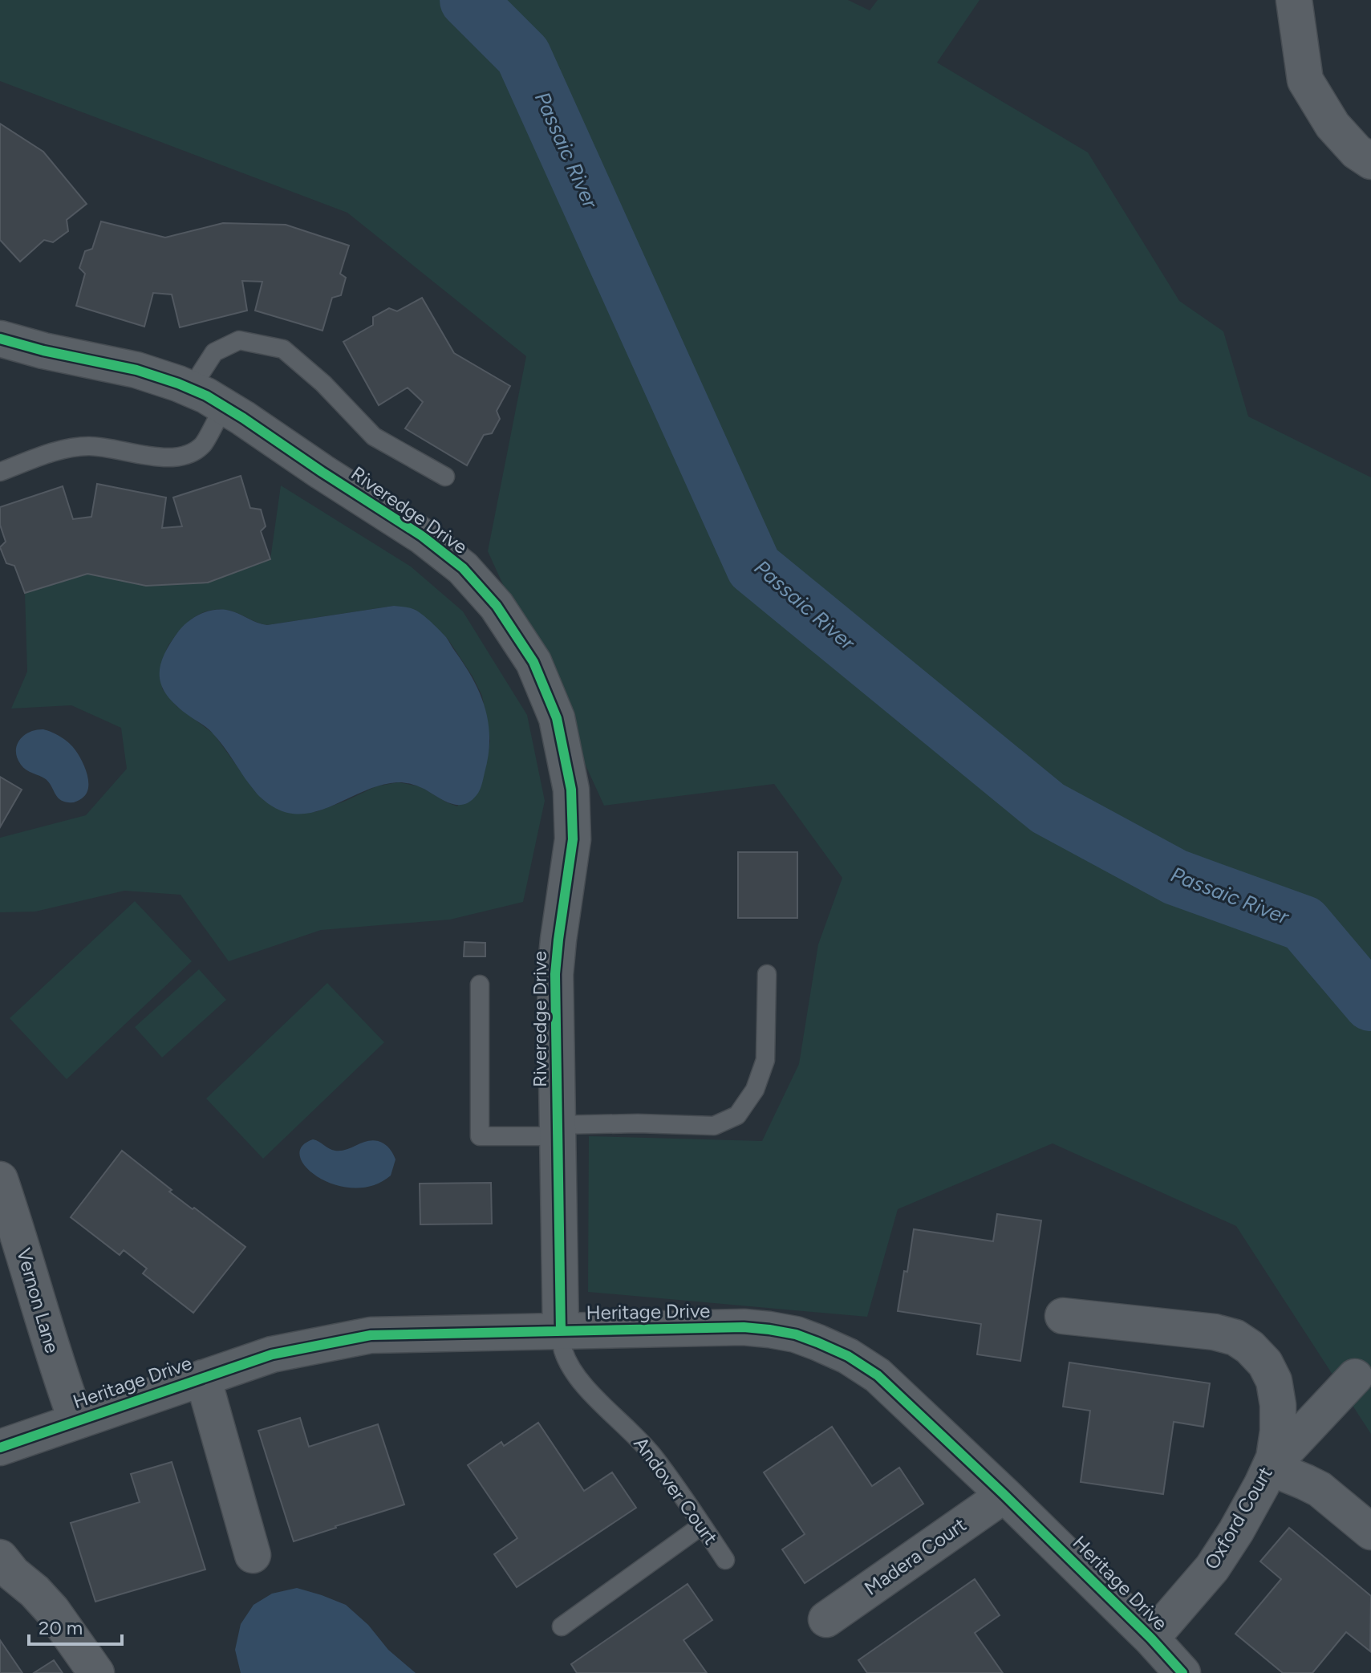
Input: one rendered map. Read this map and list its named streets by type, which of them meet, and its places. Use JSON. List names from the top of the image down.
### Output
{
  "streets": {
    "street": [
      "Riveredge Drive",
      "Vernon Lane",
      "Heritage Drive",
      "Oxford Court",
      "Madera Court"
    ],
    "lane": ["Andover Court"]
  },
  "crossings": [
    ["Riveredge Drive", "Heritage Drive"],
    ["Riveredge Drive", "Andover Court"],
    ["Vernon Lane", "Heritage Drive"],
    ["Heritage Drive", "Andover Court"],
    ["Heritage Drive", "Oxford Court"],
    ["Heritage Drive", "Madera Court"]
  ],
  "water": ["Passaic River"],
  "scale_bar": "20 m"
}
